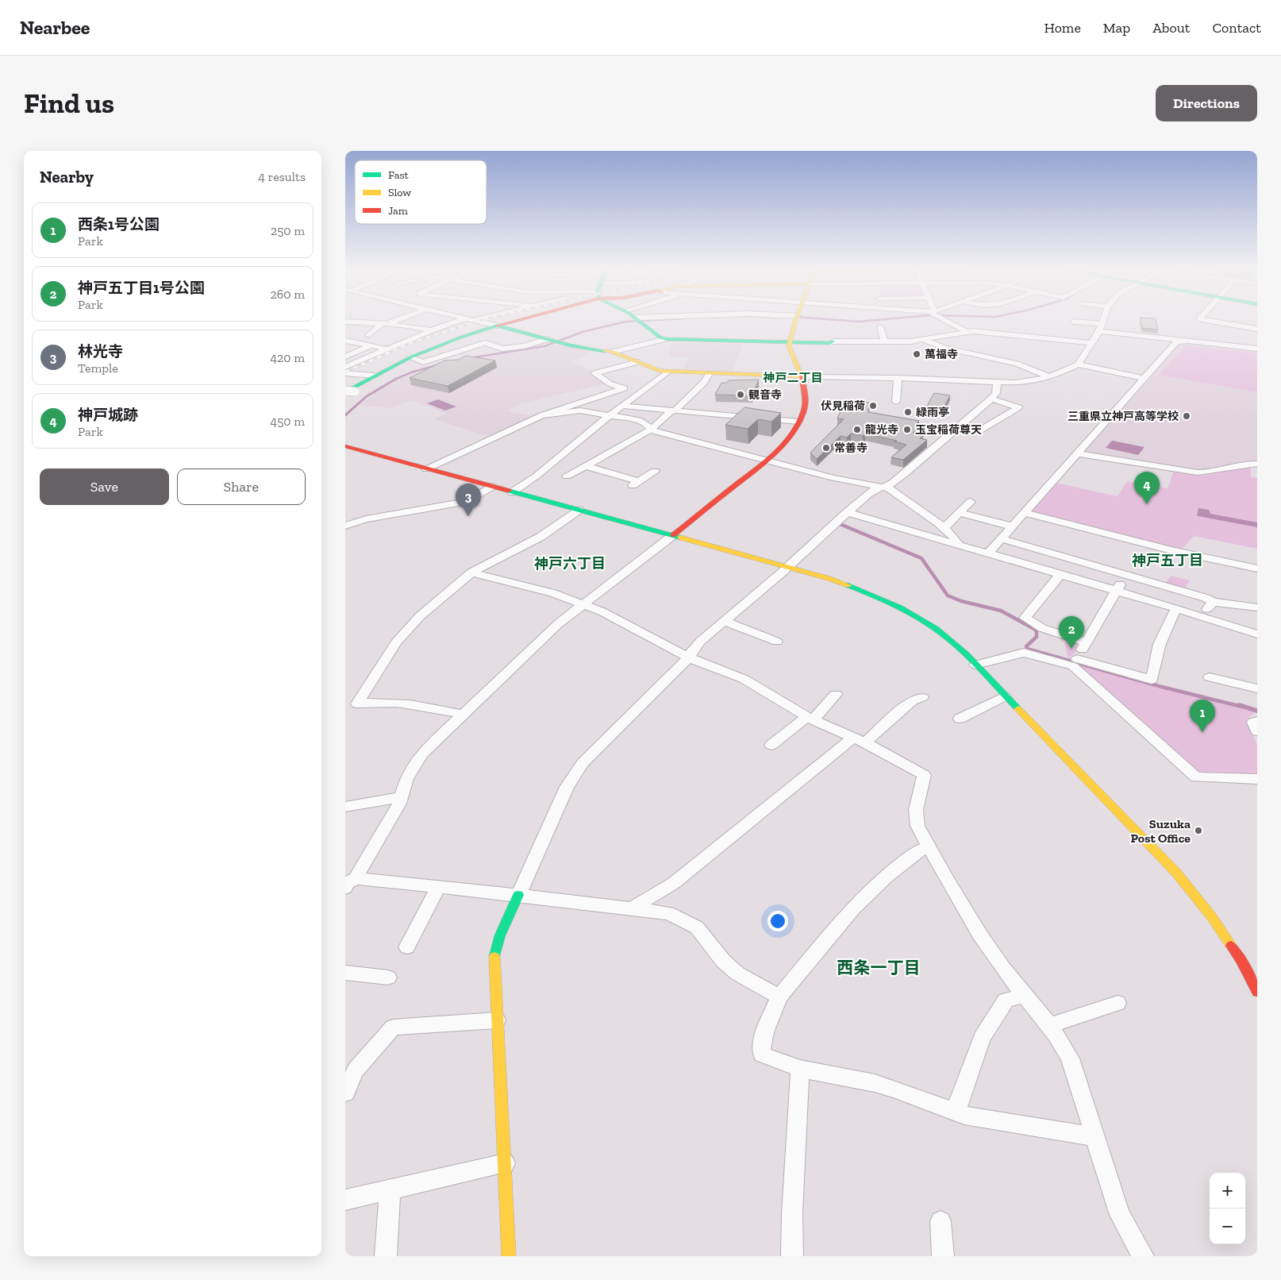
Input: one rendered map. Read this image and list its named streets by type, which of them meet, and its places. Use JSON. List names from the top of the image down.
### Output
{
  "districts": [
    "神戸二丁目",
    "神戸五丁目",
    "神戸六丁目",
    "西条一丁目"
  ],
  "places": [
    "萬福寺",
    "観音寺",
    "伏見稲荷",
    "緑雨亭",
    "三重県立神戸高等学校",
    "龍光寺",
    "玉宝稲荷尊天",
    "常善寺",
    "Suzuka Post Office"
  ],
  "legend": ["Fast", "Slow", "Jam"],
  "page": {
    "header": "Nearbee",
    "nav": [
      "Home",
      "Map",
      "About",
      "Contact"
    ],
    "buttons": [
      "Directions",
      ["Save", "Share"]
    ],
    "title": "Find us",
    "heading": ["Nearby", "4 results"],
    "list": [
      {
        "mark": "1",
        "name": "西条1号公園",
        "note": "Park",
        "value": "250 m"
      },
      {
        "mark": "2",
        "name": "神戸五丁目1号公園",
        "note": "Park",
        "value": "260 m"
      },
      {
        "mark": "3",
        "name": "林光寺",
        "note": "Temple",
        "value": "420 m"
      },
      {
        "mark": "4",
        "name": "神戸城跡",
        "note": "Park",
        "value": "450 m"
      }
    ],
    "pins": [
      "4",
      "3",
      "2",
      "1"
    ],
    "map_buttons": ["+", "−"]
  }
}
